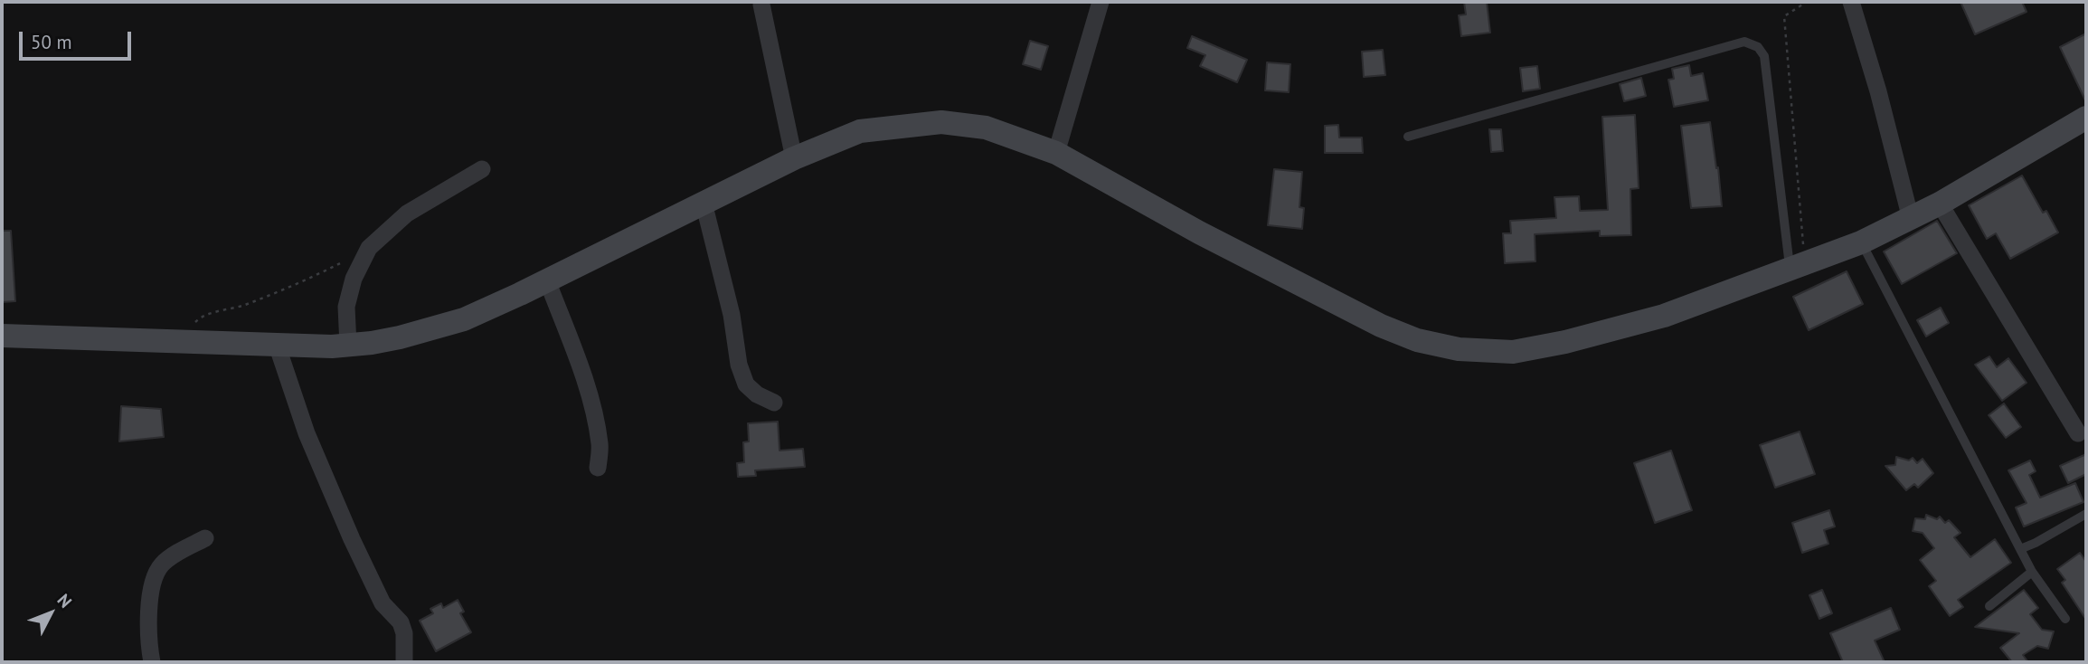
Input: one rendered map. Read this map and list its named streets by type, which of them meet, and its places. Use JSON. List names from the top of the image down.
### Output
{
  "scale_bar": "50 m",
  "north": "top right"
}
